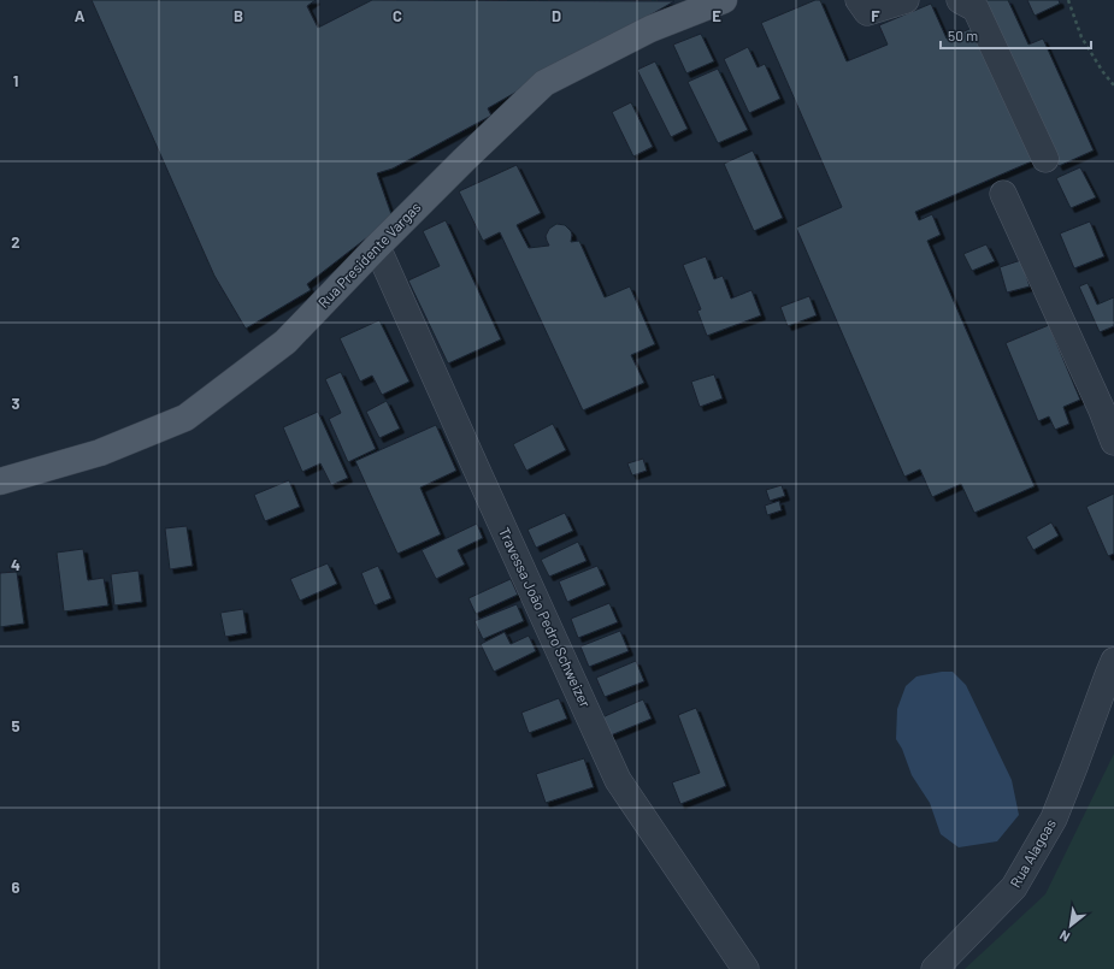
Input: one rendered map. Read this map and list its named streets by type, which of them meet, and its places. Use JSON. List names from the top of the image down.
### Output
{
  "streets": {
    "main road": ["Rua Presidente Vargas"],
    "street": ["Travessa João Pedro Schweizer", "Rua Alagoas"]
  },
  "crossings": [
    ["Rua Presidente Vargas", "Travessa João Pedro Schweizer"]
  ],
  "scale_bar": "50 m",
  "north": "bottom left",
  "grid": {
    "columns": [
      "A",
      "B",
      "C",
      "D",
      "E",
      "F"
    ],
    "rows": [
      "1",
      "2",
      "3",
      "4",
      "5",
      "6"
    ]
  }
}
